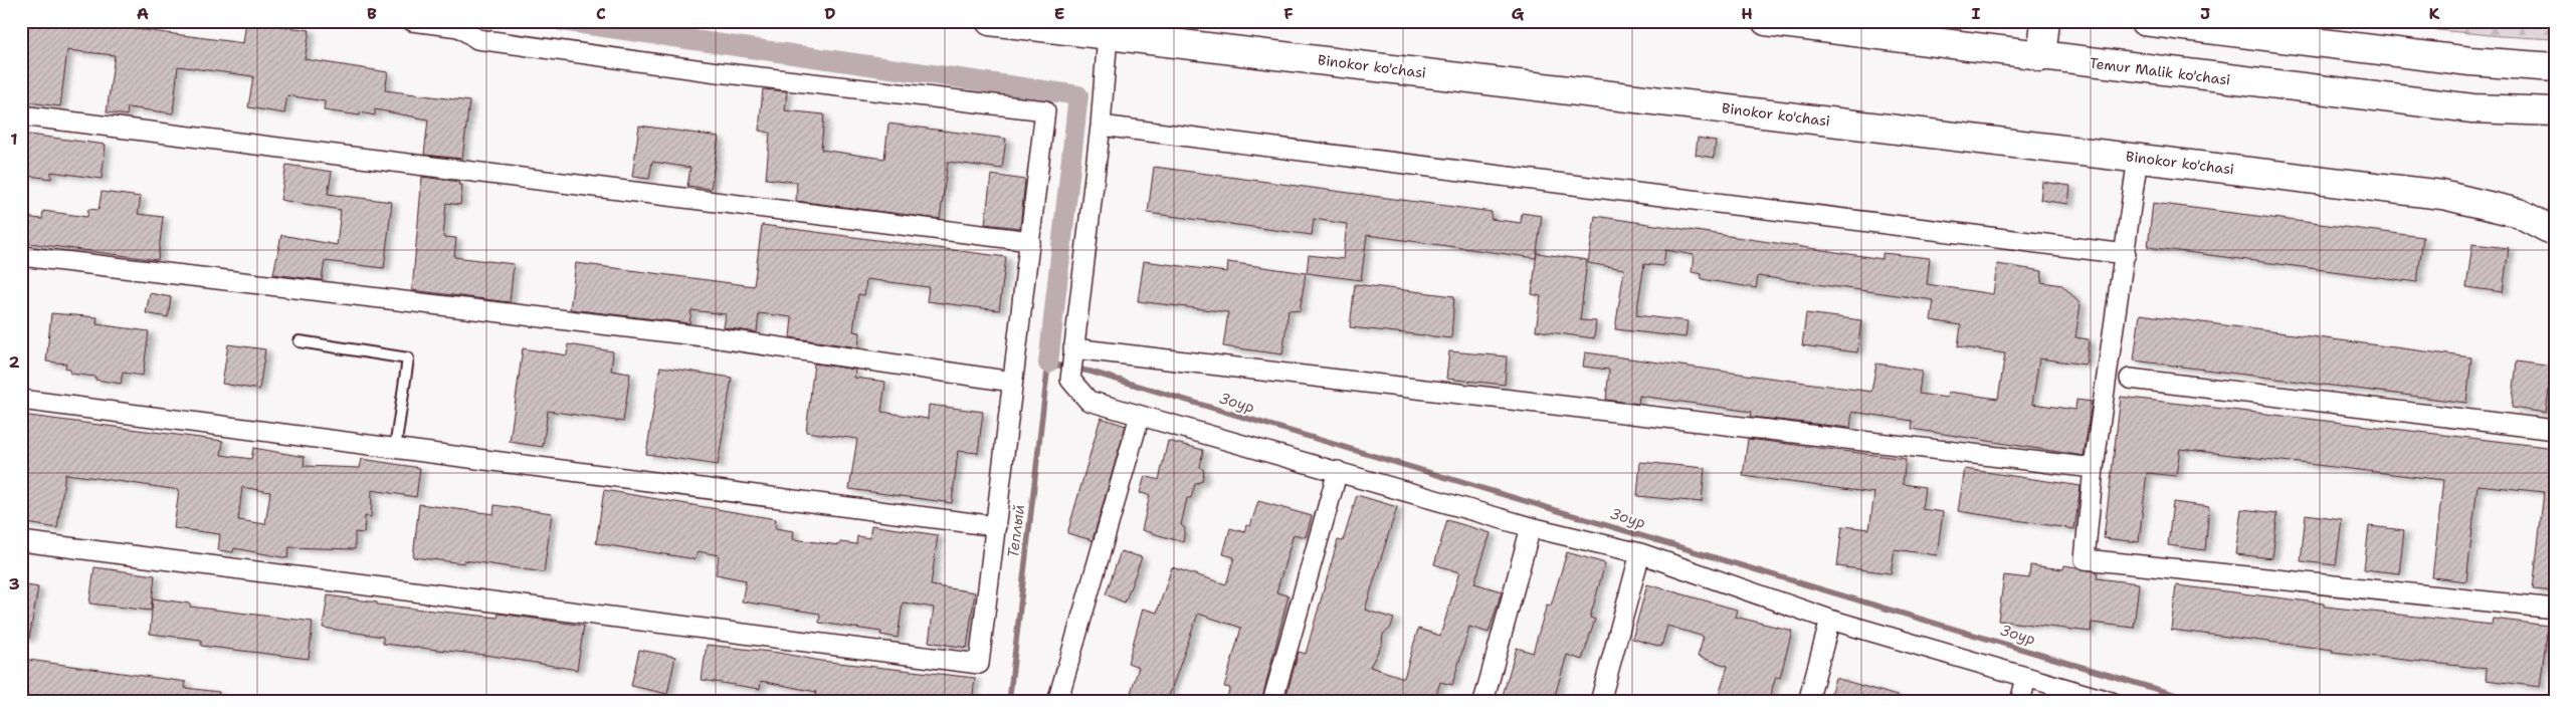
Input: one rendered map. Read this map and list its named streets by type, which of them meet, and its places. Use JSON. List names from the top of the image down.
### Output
{
  "streets": {
    "main road": ["Binokor ko'chasi", "Temur Malik ko'chasi"]
  },
  "water": ["Зоур", "Теплый"],
  "grid": {
    "columns": [
      "A",
      "B",
      "C",
      "D",
      "E",
      "F",
      "G",
      "H",
      "I",
      "J",
      "K"
    ],
    "rows": ["1", "2", "3"]
  }
}
